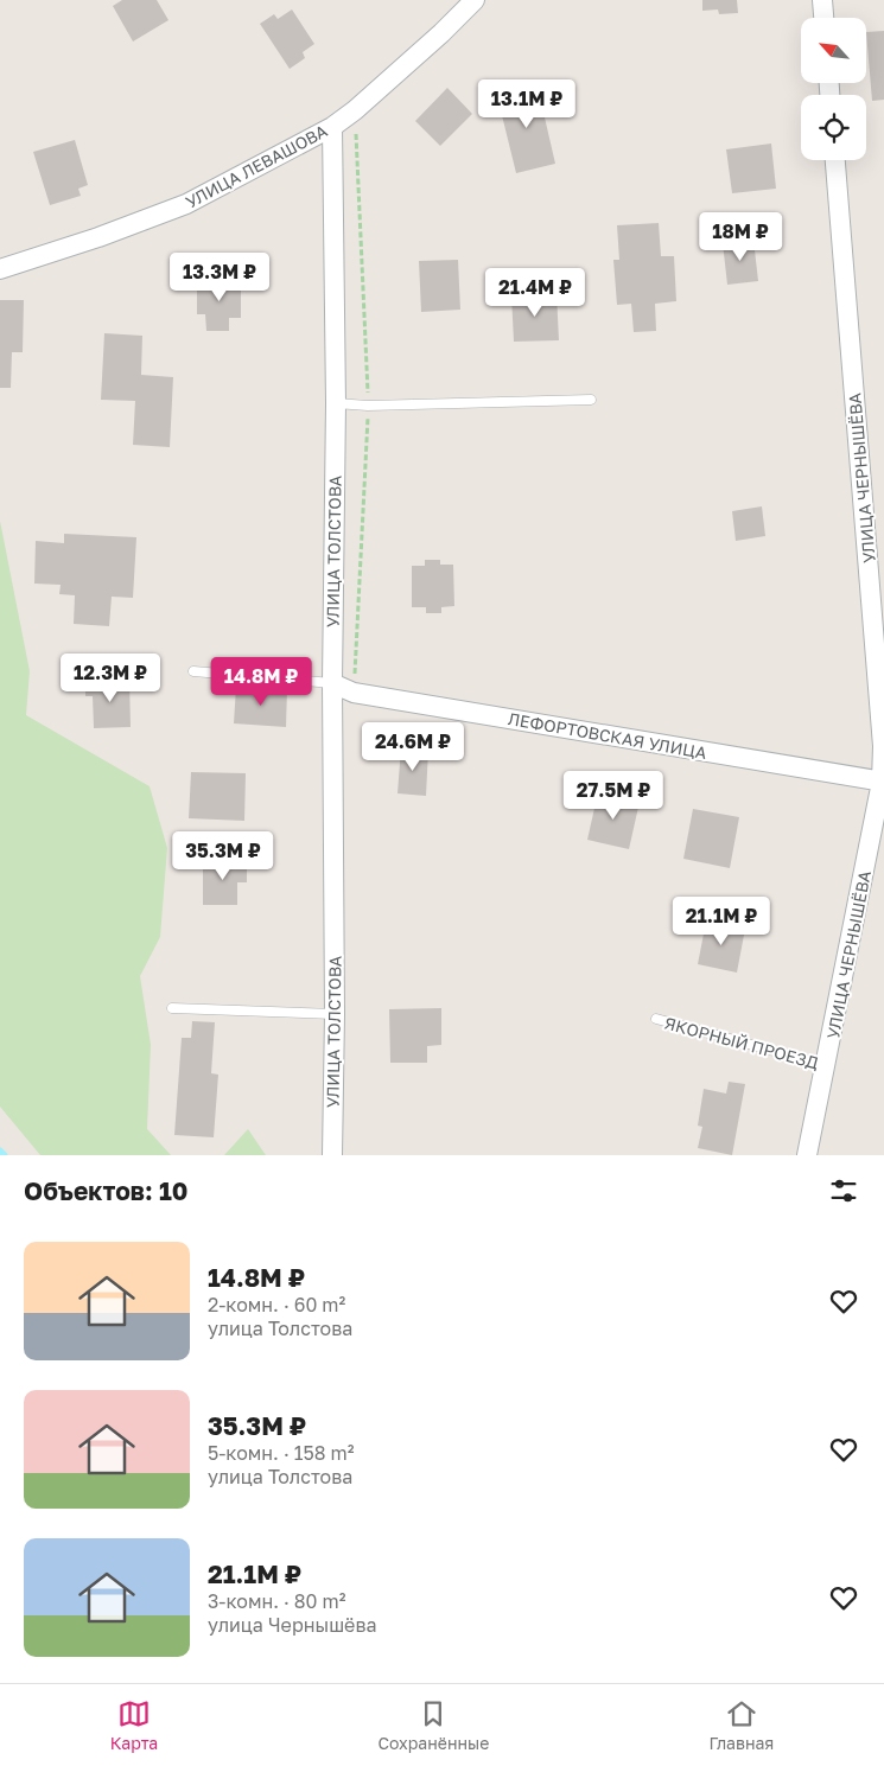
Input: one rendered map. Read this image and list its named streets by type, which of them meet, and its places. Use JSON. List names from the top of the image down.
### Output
{
  "streets": {
    "street": [
      "УЛИЦА ЛЕВАШОВА",
      "УЛИЦА ЧЕРНЫШЁВА",
      "УЛИЦА ТОЛСТОВА",
      "ЛЕФОРТОВСКАЯ УЛИЦА"
    ],
    "lane": ["ЯКОРНЫЙ ПРОЕЗД"]
  },
  "crossings": [
    ["УЛИЦА ЛЕВАШОВА", "УЛИЦА ТОЛСТОВА"],
    ["УЛИЦА ЧЕРНЫШЁВА", "ЛЕФОРТОВСКАЯ УЛИЦА"],
    ["УЛИЦА ЧЕРНЫШЁВА", "ЯКОРНЫЙ ПРОЕЗД"],
    ["УЛИЦА ТОЛСТОВА", "ЛЕФОРТОВСКАЯ УЛИЦА"]
  ],
  "north": "top left",
  "page": {
    "price": [
      "13.1M ₽",
      "18M ₽",
      "13.3M ₽",
      "21.4M ₽",
      "12.3M ₽",
      "14.8M ₽",
      "24.6M ₽",
      "27.5M ₽",
      "35.3M ₽",
      "21.1M ₽"
    ],
    "heading": "Объектов: 10",
    "list": [
      {
        "name": "14.8M ₽",
        "note": "2-комн. · 60 m² · улица Толстова"
      },
      {
        "name": "35.3M ₽",
        "note": "5-комн. · 158 m² · улица Толстова"
      },
      {
        "name": "21.1M ₽",
        "note": "3-комн. · 80 m² · улица Чернышёва"
      }
    ],
    "tabs": ["Карта", "Сохранённые", "Главная"]
  }
}
